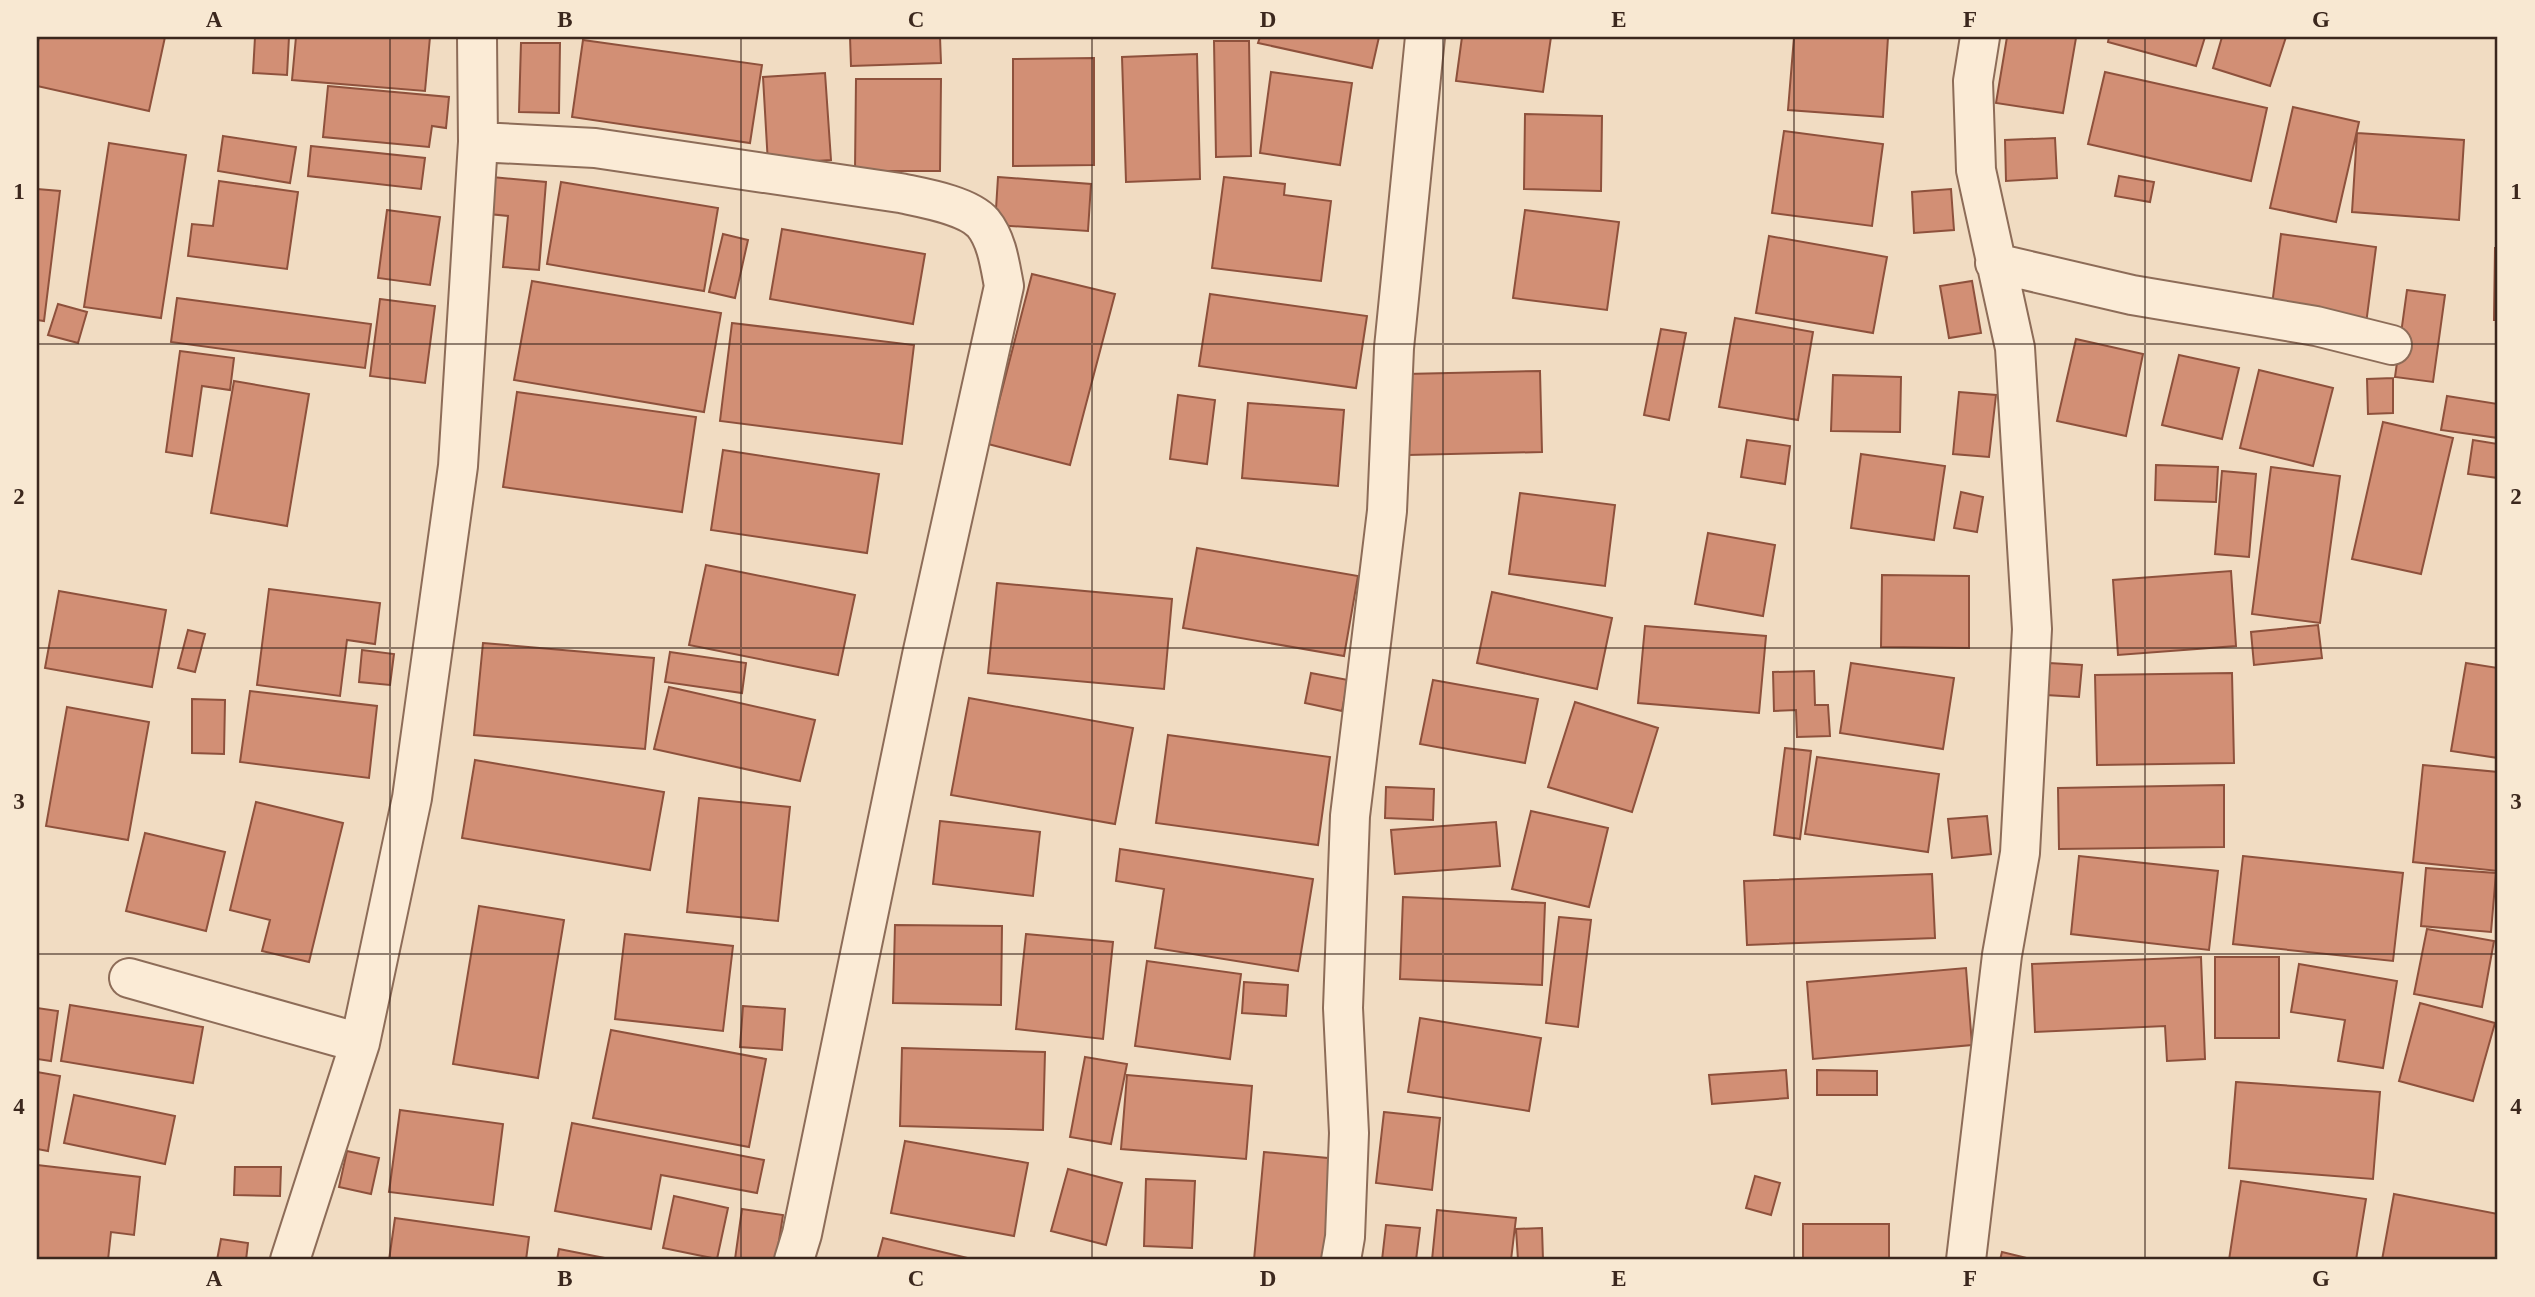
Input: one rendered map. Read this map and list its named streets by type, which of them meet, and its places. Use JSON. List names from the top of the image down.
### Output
{
  "grid": {
    "columns": [
      "A",
      "B",
      "C",
      "D",
      "E",
      "F",
      "G"
    ],
    "rows": [
      "1",
      "2",
      "3",
      "4"
    ]
  }
}
